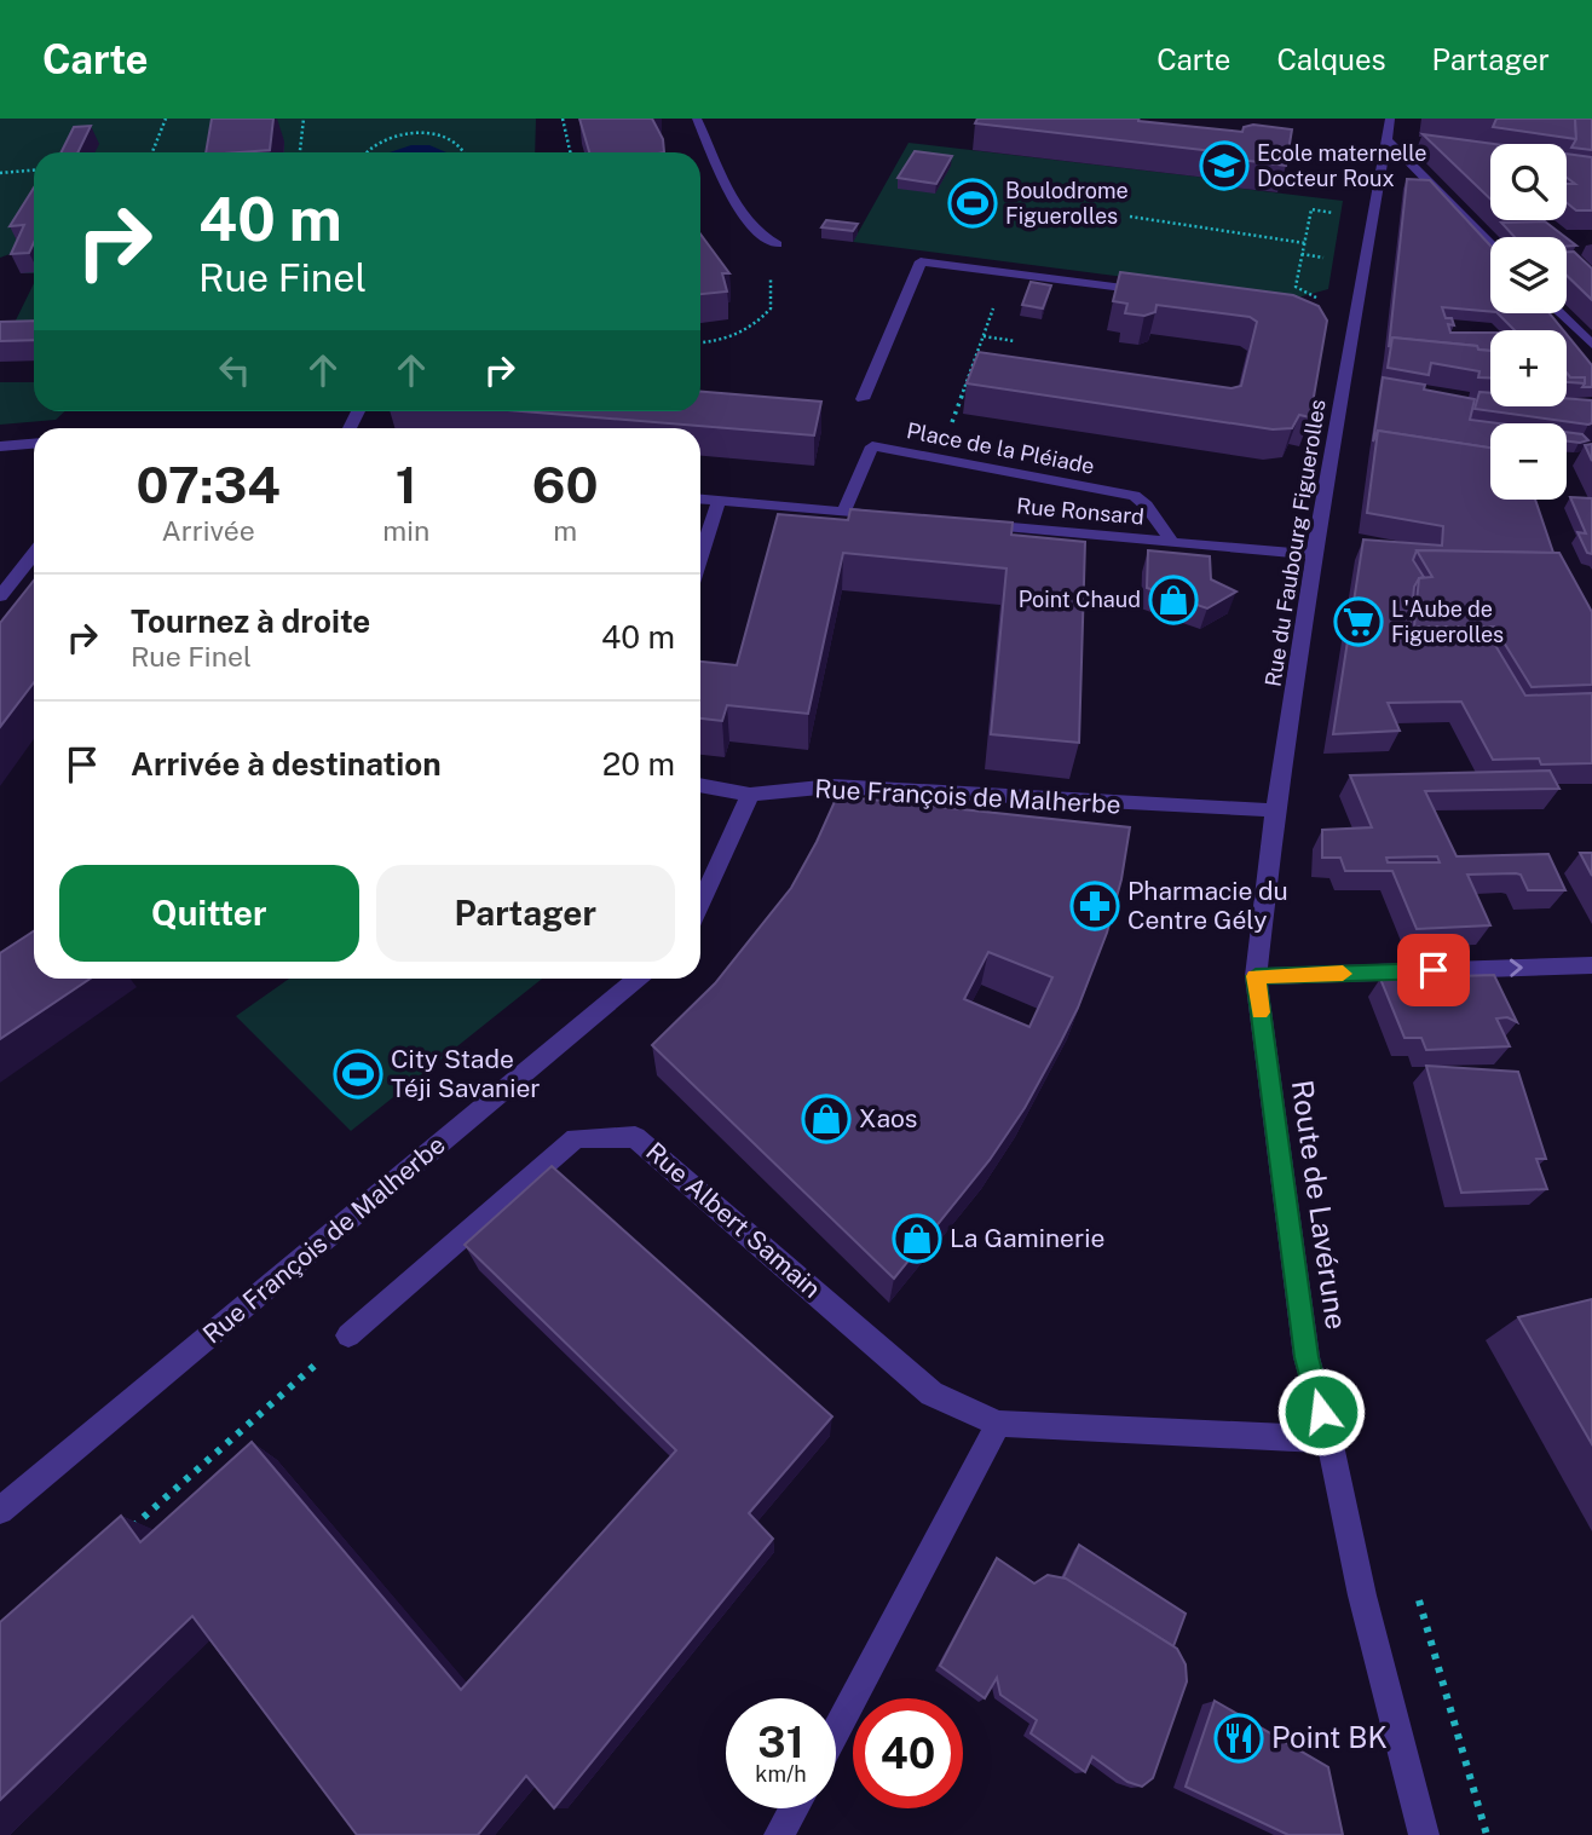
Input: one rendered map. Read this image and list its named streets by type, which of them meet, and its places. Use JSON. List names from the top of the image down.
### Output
{
  "streets": {
    "street": [
      "Place de la Pléiade",
      "Rue Ronsard",
      "Rue du Faubourg Figuerolles",
      "Rue François de Malherbe",
      "Route de Lavérune",
      "Rue Albert Samain"
    ]
  },
  "crossings": [
    ["Place de la Pléiade", "Rue Ronsard"],
    ["Rue Ronsard", "Rue du Faubourg Figuerolles"],
    ["Rue du Faubourg Figuerolles", "Rue François de Malherbe"],
    ["Rue du Faubourg Figuerolles", "Route de Lavérune"]
  ],
  "places": {
    "school or university": ["Ecole maternelle Docteur Roux"],
    "sports": ["Boulodrome Figuerolles", "City Stade Téji Savanier"],
    "shop": ["Point Chaud", "Xaos", "La Gaminerie"],
    "supermarket": ["L'Aube de Figuerolles"],
    "pharmacy": ["Pharmacie du Centre Gély"],
    "restaurant": ["Point BK"]
  },
  "page": {
    "header": "Carte",
    "nav": ["Carte", "Calques", "Partager"],
    "map_buttons": ["+", "−"],
    "turn": ["40 m", "Rue Finel"],
    "eta": [
      "07:34",
      "Arrivée",
      "1",
      "min",
      "60",
      "m"
    ],
    "list": [
      {
        "name": "Tournez à droite",
        "note": "Rue Finel",
        "value": "40 m"
      },
      {
        "name": "Arrivée à destination",
        "value": "20 m"
      }
    ],
    "buttons": ["Quitter", "Partager"],
    "speed": "31 km/h",
    "limit": "40"
  }
}
